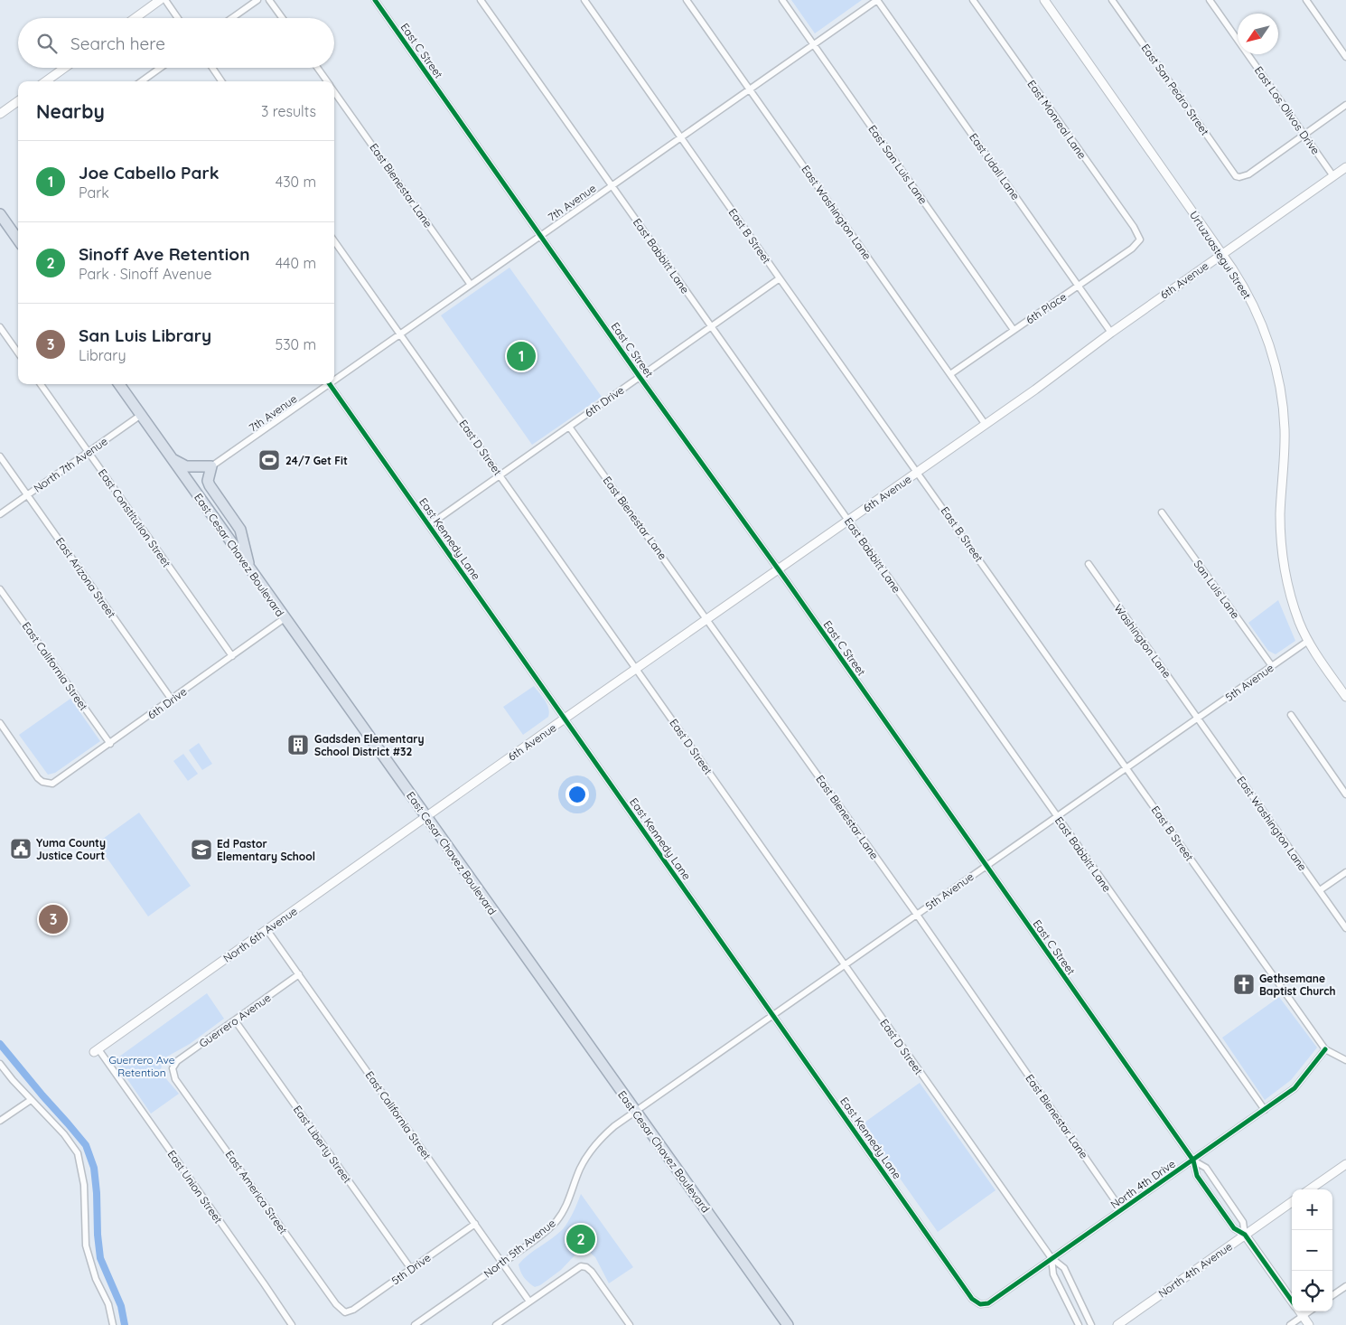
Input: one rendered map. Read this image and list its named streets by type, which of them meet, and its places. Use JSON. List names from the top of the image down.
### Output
{
  "streets": {
    "highway": ["East Cesar Chavez Boulevard"],
    "street": [
      "East C Street",
      "East San Pedro Street",
      "East Los Olivos Drive",
      "East Monreal Lane",
      "East San Luis Lane",
      "East Udall Lane",
      "East Bienestar Lane",
      "7th Avenue",
      "East Washington Lane",
      "East B Street",
      "Urtuzuastegui Street",
      "East Babbitt Lane",
      "6th Avenue",
      "6th Place",
      "6th Drive",
      "East D Street",
      "North 7th Avenue",
      "East Constitution Street",
      "East Kennedy Lane",
      "East Arizona Street",
      "San Luis Lane",
      "Washington Lane",
      "East California Street",
      "5th Avenue",
      "North 6th Avenue",
      "Guerrero Avenue",
      "East Liberty Street",
      "North 4th Drive",
      "East Union Street",
      "East America Street",
      "North 5th Avenue",
      "5th Drive",
      "North 4th Avenue"
    ]
  },
  "crossings": [
    ["East C Street", "7th Avenue"],
    ["East C Street", "6th Avenue"],
    ["East C Street", "6th Drive"],
    ["East C Street", "5th Avenue"],
    ["East C Street", "North 4th Drive"],
    ["East C Street", "North 4th Avenue"],
    ["East San Pedro Street", "East Los Olivos Drive"],
    ["East Los Olivos Drive", "6th Avenue"],
    ["East Monreal Lane", "6th Place"],
    ["East San Luis Lane", "7th Avenue"],
    ["East San Luis Lane", "6th Place"],
    ["East Udall Lane", "7th Avenue"],
    ["East Udall Lane", "6th Avenue"],
    ["East Udall Lane", "6th Place"],
    ["East Bienestar Lane", "7th Avenue"],
    ["East Bienestar Lane", "6th Avenue"],
    ["East Bienestar Lane", "6th Drive"],
    ["East Bienestar Lane", "5th Avenue"],
    ["East Bienestar Lane", "North 4th Drive"],
    ["7th Avenue", "East Washington Lane"],
    ["7th Avenue", "East B Street"],
    ["7th Avenue", "East Babbitt Lane"],
    ["7th Avenue", "East D Street"],
    ["East Washington Lane", "6th Avenue"],
    ["East Washington Lane", "6th Place"],
    ["East Washington Lane", "Washington Lane"],
    ["East Washington Lane", "5th Avenue"],
    ["East B Street", "6th Avenue"],
    ["East B Street", "6th Drive"],
    ["East B Street", "5th Avenue"],
    ["East B Street", "North 4th Drive"],
    ["Urtuzuastegui Street", "6th Avenue"],
    ["Urtuzuastegui Street", "5th Avenue"],
    ["East Babbitt Lane", "6th Avenue"],
    ["East Babbitt Lane", "6th Drive"],
    ["East Babbitt Lane", "5th Avenue"],
    ["East Babbitt Lane", "North 4th Drive"],
    ["6th Avenue", "East D Street"],
    ["6th Avenue", "East Kennedy Lane"],
    ["6th Avenue", "East Cesar Chavez Boulevard"],
    ["6th Avenue", "North 6th Avenue"],
    ["6th Drive", "East D Street"],
    ["6th Drive", "East Constitution Street"],
    ["6th Drive", "East Kennedy Lane"],
    ["6th Drive", "East Cesar Chavez Boulevard"],
    ["6th Drive", "East Arizona Street"],
    ["6th Drive", "East California Street"],
    ["East D Street", "5th Avenue"],
    ["East D Street", "North 4th Drive"],
    ["North 7th Avenue", "East Constitution Street"],
    ["North 7th Avenue", "East Cesar Chavez Boulevard"],
    ["North 7th Avenue", "East Arizona Street"],
    ["East Kennedy Lane", "5th Avenue"],
    ["East Kennedy Lane", "North 4th Drive"],
    ["East Cesar Chavez Boulevard", "5th Avenue"],
    ["East Cesar Chavez Boulevard", "North 6th Avenue"],
    ["East Cesar Chavez Boulevard", "North 5th Avenue"],
    ["San Luis Lane", "5th Avenue"],
    ["Washington Lane", "5th Avenue"],
    ["East California Street", "North 6th Avenue"],
    ["East California Street", "Guerrero Avenue"],
    ["East California Street", "North 5th Avenue"],
    ["East California Street", "5th Drive"],
    ["5th Avenue", "North 5th Avenue"],
    ["North 6th Avenue", "East Union Street"],
    ["Guerrero Avenue", "East Liberty Street"],
    ["Guerrero Avenue", "East America Street"],
    ["East Liberty Street", "5th Drive"],
    ["East America Street", "5th Drive"]
  ],
  "parks": ["Guerrero Ave Retention"],
  "places": {
    "sports": ["24/7 Get Fit"],
    "building": ["Gadsden Elementary School District #32"],
    "public building": ["Yuma County Justice Court"],
    "school or university": ["Ed Pastor Elementary School"],
    "church": ["Gethsemane Baptist Church"]
  },
  "north": "bottom left",
  "page": {
    "search": "Search here",
    "heading": ["Nearby", "3 results"],
    "list": [
      {
        "mark": "1",
        "name": "Joe Cabello Park",
        "note": "Park",
        "value": "430 m"
      },
      {
        "mark": "2",
        "name": "Sinoff Ave Retention",
        "note": "Park · Sinoff Avenue",
        "value": "440 m"
      },
      {
        "mark": "3",
        "name": "San Luis Library",
        "note": "Library",
        "value": "530 m"
      }
    ],
    "pins": ["1", "3", "2"],
    "map_buttons": ["+", "−"]
  }
}
